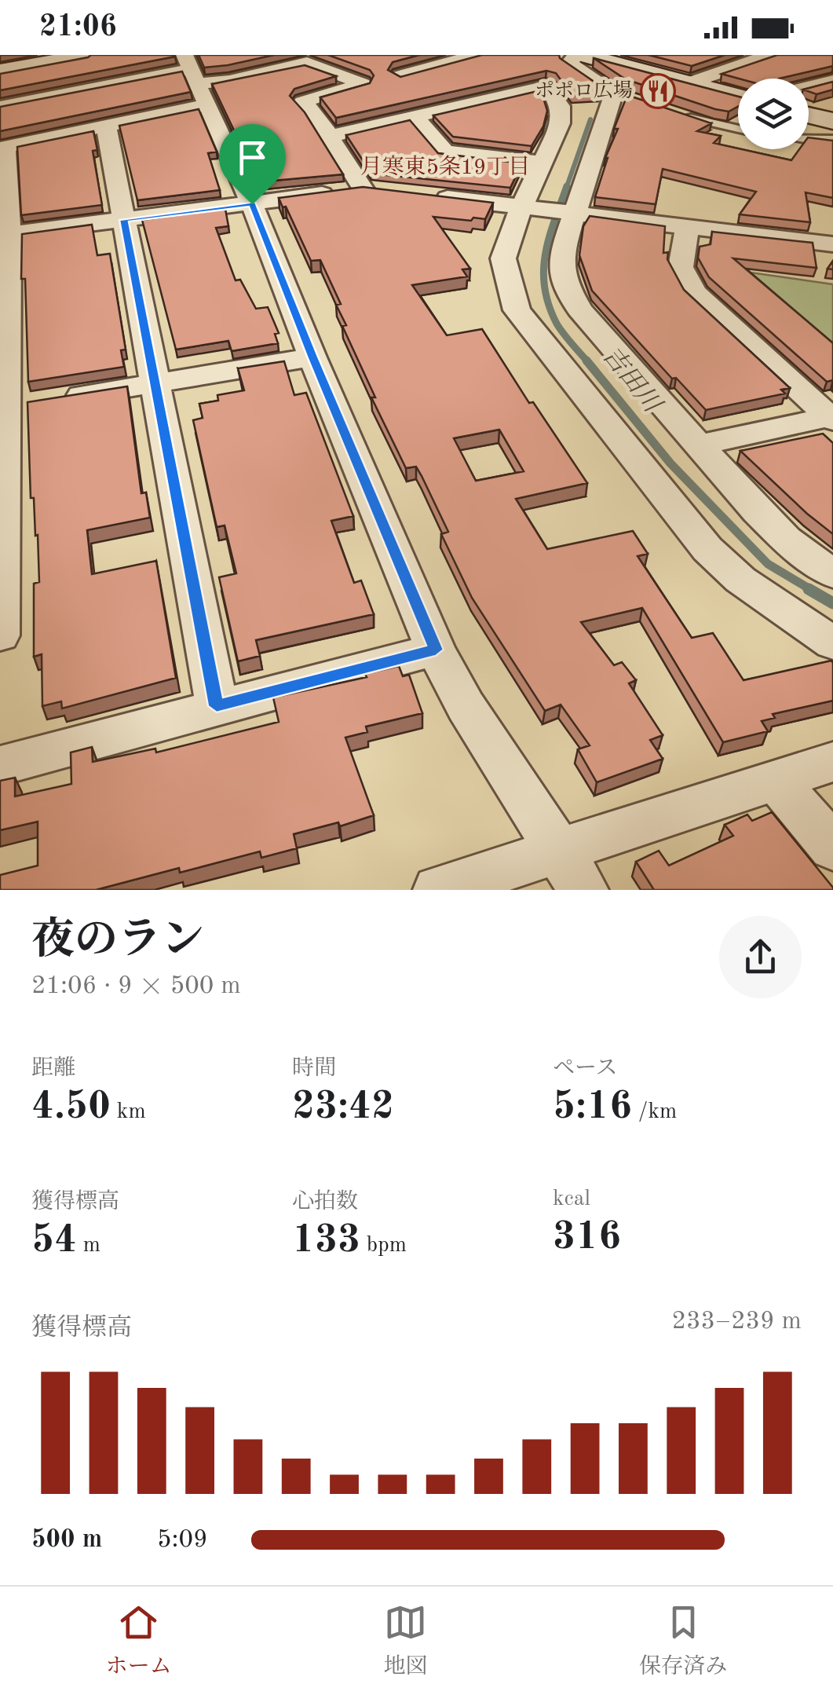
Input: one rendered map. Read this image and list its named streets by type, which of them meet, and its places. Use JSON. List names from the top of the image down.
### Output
{
  "districts": ["月寒東5条19丁目"],
  "water": ["吉田川"],
  "places": {
    "restaurant": ["ポポロ広場"]
  },
  "page": {
    "status": "21:06",
    "heading": ["夜のラン", "21:06 · 9 × 500 m"],
    "stats": [
      ["距離", "4.50 km"],
      ["時間", "23:42"],
      ["ペース", "5:16 /km"],
      ["獲得標高", "54 m"],
      ["心拍数", "133 bpm"],
      ["kcal", "316"]
    ],
    "chart": ["獲得標高", "233–239 m"],
    "list": [
      {
        "name": "500 m",
        "note": "5:09"
      }
    ],
    "tabs": ["ホーム", "地図", "保存済み"]
  }
}
